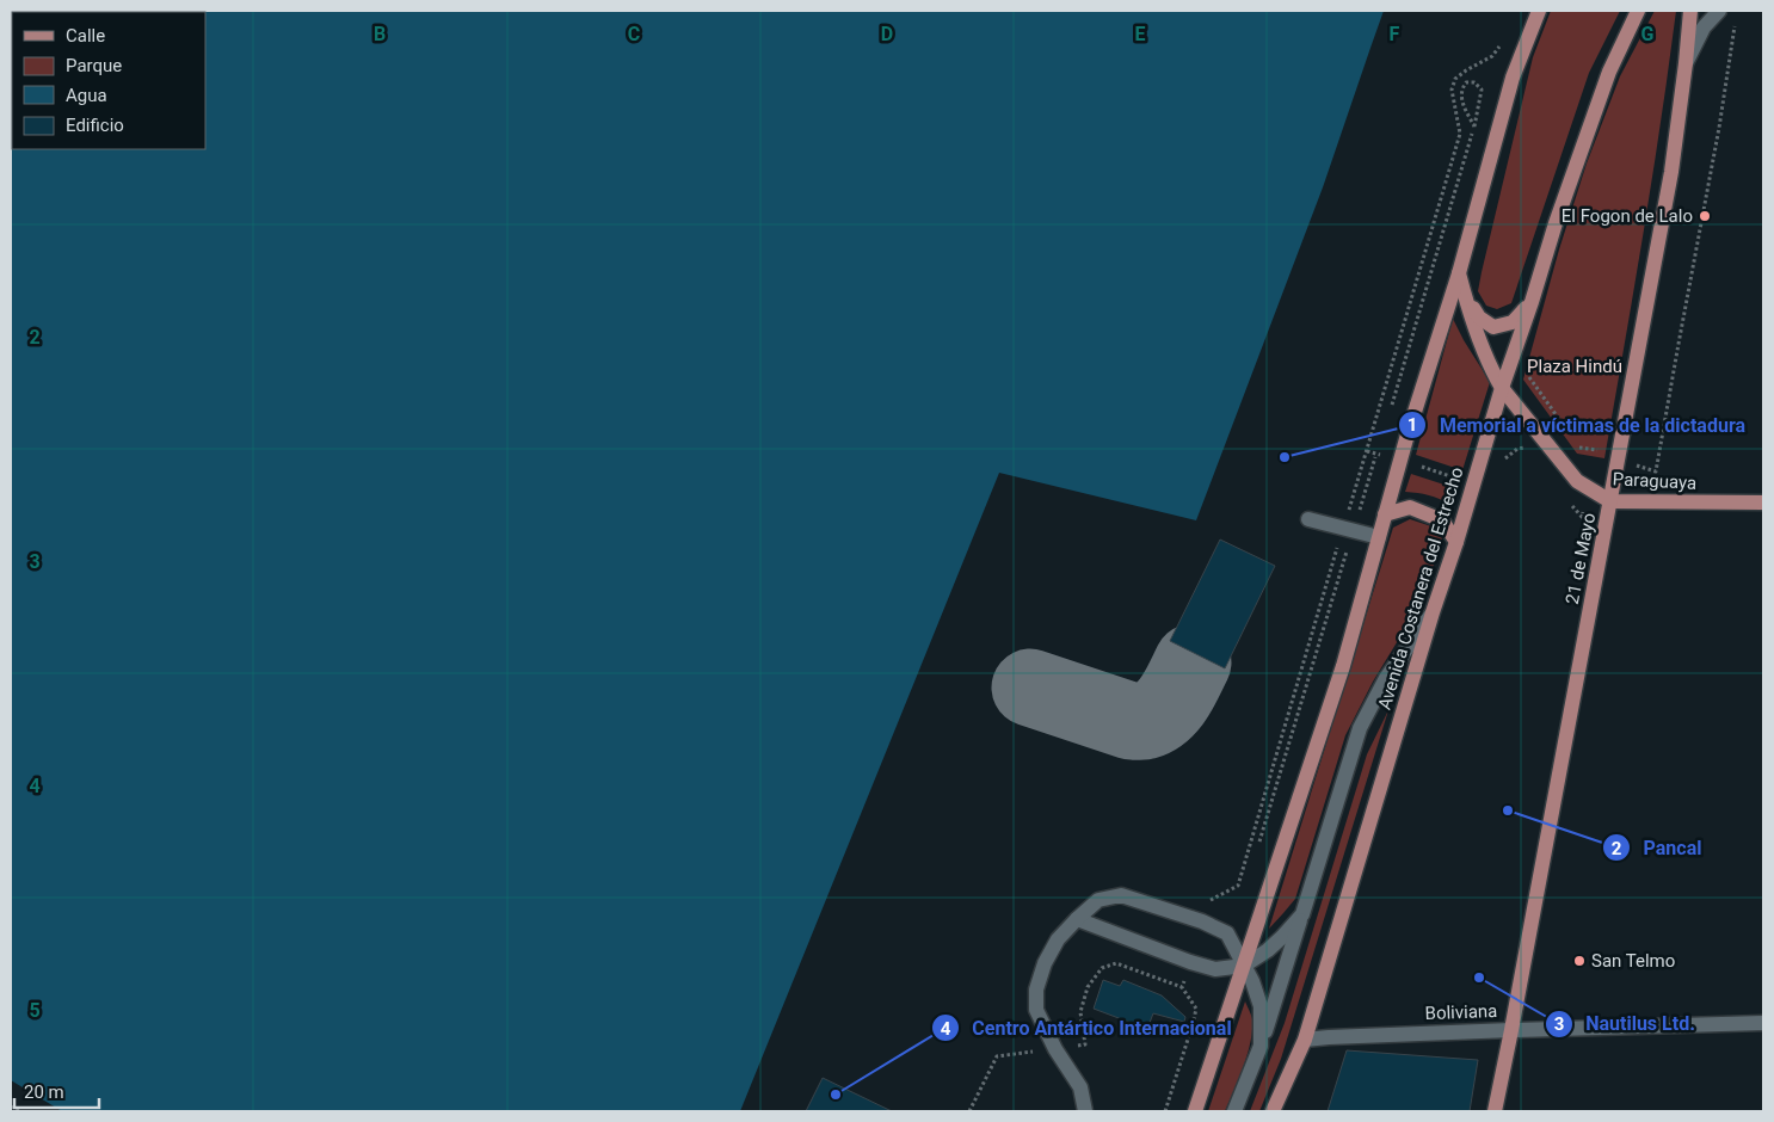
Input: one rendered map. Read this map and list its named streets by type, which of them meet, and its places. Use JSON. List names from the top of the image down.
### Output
{
  "streets": {
    "main road": ["Paraguaya", "21 de Mayo", "Avenida Costanera del Estrecho"],
    "street": ["Boliviana"]
  },
  "crossings": [
    ["Paraguaya", "21 de Mayo"],
    ["Paraguaya", "Avenida Costanera del Estrecho"],
    ["21 de Mayo", "Boliviana"],
    ["Avenida Costanera del Estrecho", "Boliviana"]
  ],
  "parks": ["Plaza Hindú"],
  "places": [
    "El Fogon de Lalo",
    "Memorial a víctimas de la dictadura",
    "Pancal",
    "San Telmo",
    "Nautilus Ltd.",
    "Centro Antártico Internacional"
  ],
  "legend": [
    "Calle",
    "Parque",
    "Agua",
    "Edificio"
  ],
  "scale_bar": "20 m",
  "grid": {
    "columns": [
      "B",
      "C",
      "D",
      "E",
      "F",
      "G"
    ],
    "rows": [
      "2",
      "3",
      "4",
      "5"
    ]
  }
}
